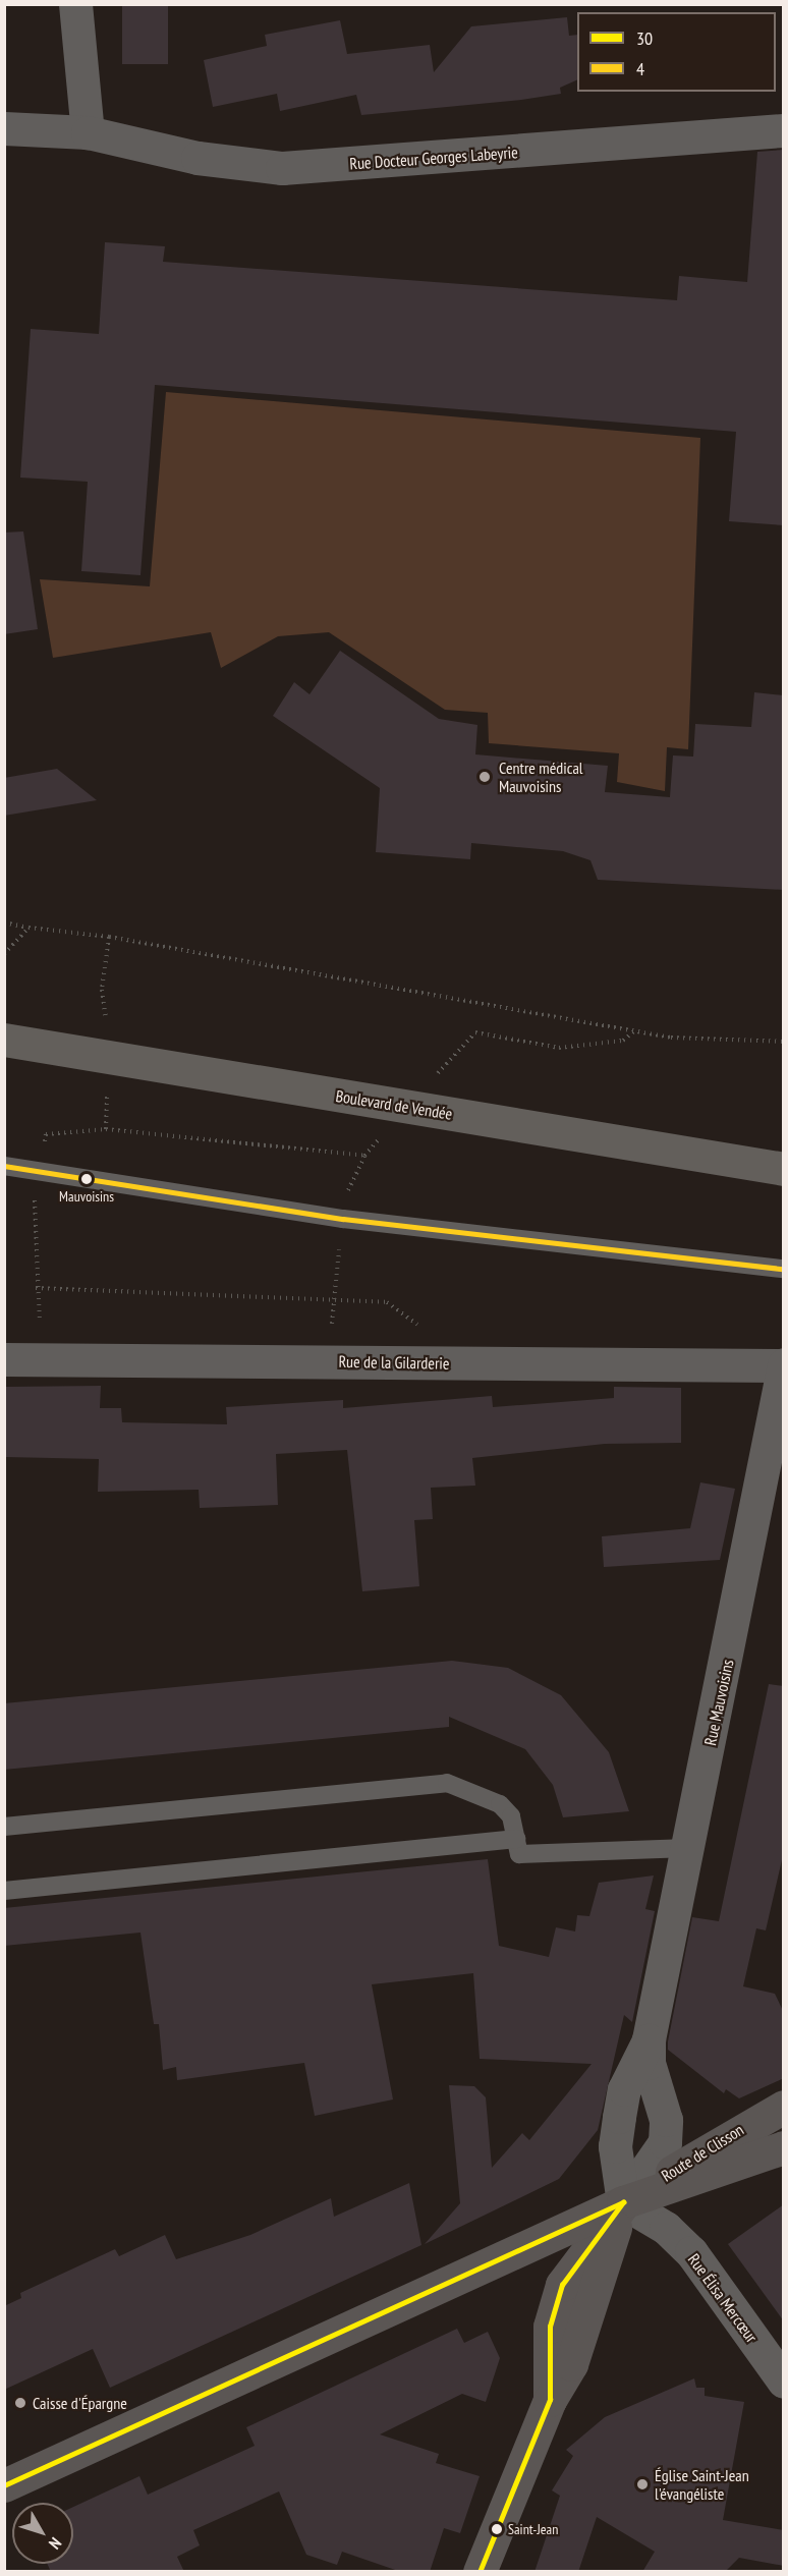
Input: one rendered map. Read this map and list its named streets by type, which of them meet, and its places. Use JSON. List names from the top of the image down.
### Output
{
  "streets": {
    "main road": ["Boulevard de Vendée", "Route de Clisson"],
    "street": [
      "Rue Docteur Georges Labeyrie",
      "Rue de la Gilarderie",
      "Rue Mauvoisins",
      "Rue Élisa Mercœur"
    ]
  },
  "crossings": [
    ["Rue de la Gilarderie", "Rue Mauvoisins"],
    ["Rue Mauvoisins", "Route de Clisson"],
    ["Rue Mauvoisins", "Rue Élisa Mercœur"],
    ["Route de Clisson", "Rue Élisa Mercœur"]
  ],
  "places": [
    "Centre médical Mauvoisins",
    "Mauvoisins",
    "Caisse d'Épargne",
    "Église Saint-Jean l'évangéliste",
    "Saint-Jean"
  ],
  "lines": ["transit line 4", "transit line 30"],
  "legend": ["30", "4"],
  "north": "bottom right"
}
